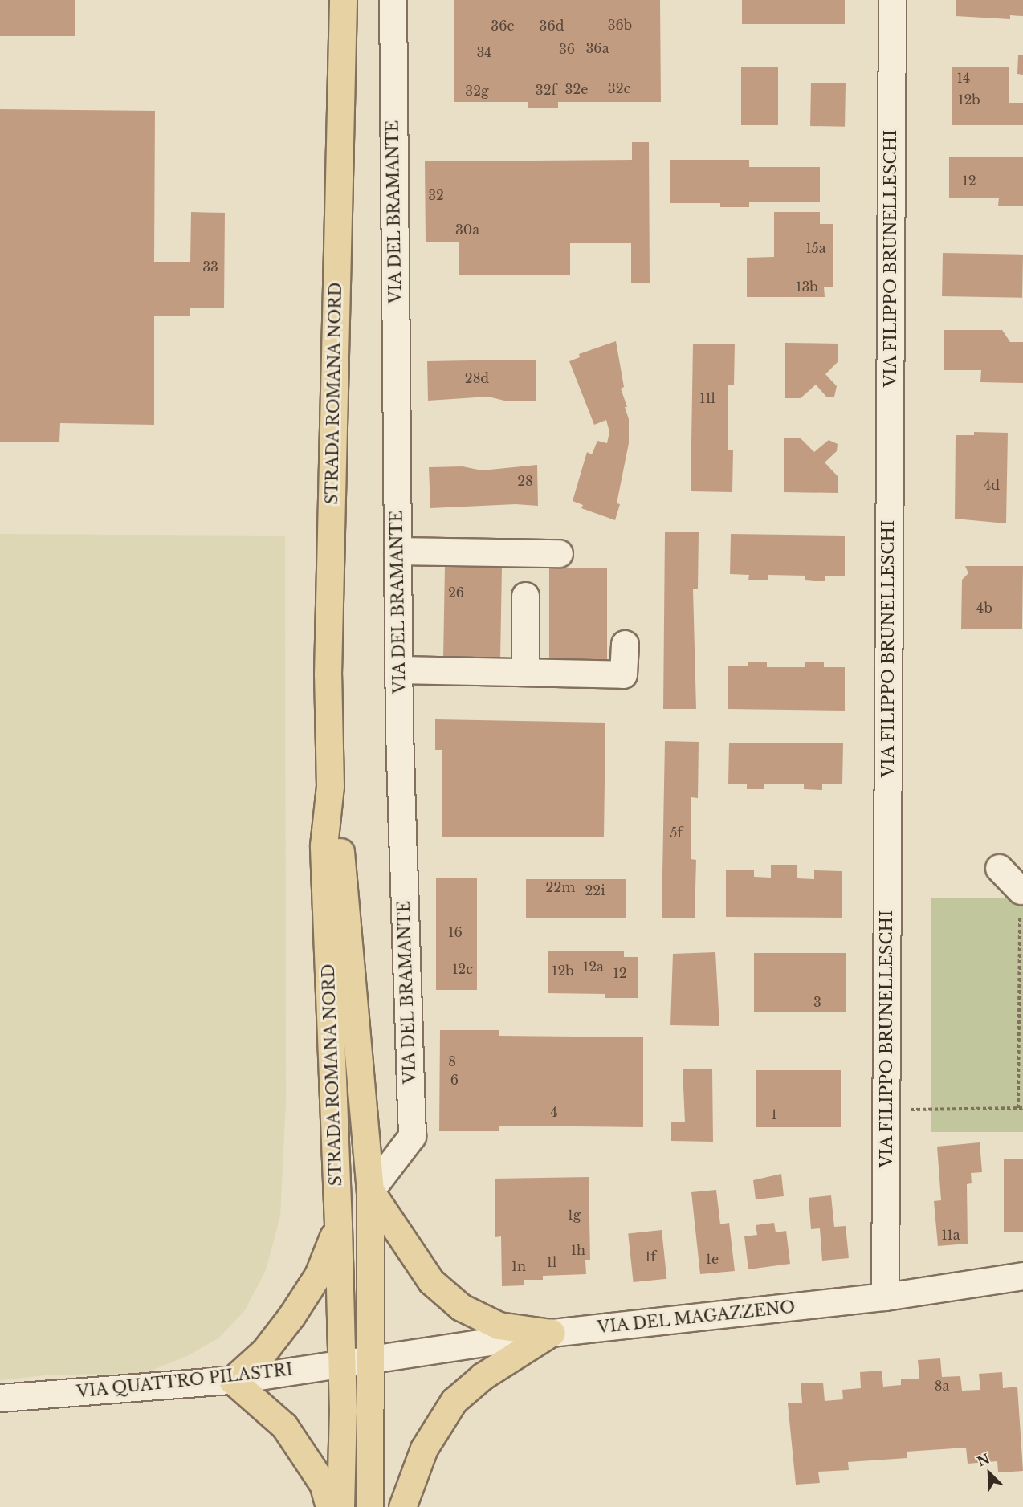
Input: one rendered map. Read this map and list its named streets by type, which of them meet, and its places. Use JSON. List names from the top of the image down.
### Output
{
  "streets": {
    "main road": ["STRADA ROMANA NORD"],
    "street": [
      "VIA DEL BRAMANTE",
      "VIA FILIPPO BRUNELLESCHI",
      "VIA DEL MAGAZZENO",
      "VIA QUATTRO PILASTRI"
    ]
  },
  "crossings": [
    ["VIA DEL BRAMANTE", "STRADA ROMANA NORD"],
    ["VIA FILIPPO BRUNELLESCHI", "VIA DEL MAGAZZENO"],
    ["STRADA ROMANA NORD", "VIA DEL MAGAZZENO"],
    ["STRADA ROMANA NORD", "VIA QUATTRO PILASTRI"],
    ["VIA DEL MAGAZZENO", "VIA QUATTRO PILASTRI"]
  ],
  "house_numbers": [
    "36b",
    "36e",
    "36d",
    "36a",
    "36",
    "34",
    "14",
    "32c",
    "32e",
    "32f",
    "32g",
    "12b",
    "12",
    "32",
    "30a",
    "15a",
    "33",
    "13b",
    "28d",
    "11l",
    "28",
    "4d",
    "26",
    "4b",
    "5f",
    "22m",
    "22i",
    "16",
    "12a",
    "12c",
    "12b",
    "12",
    "3",
    "8",
    "6",
    "4",
    "1",
    "1g",
    "11a",
    "1h",
    "1f",
    "1e",
    "1l",
    "1n",
    "8a"
  ],
  "north": "top left"
}
